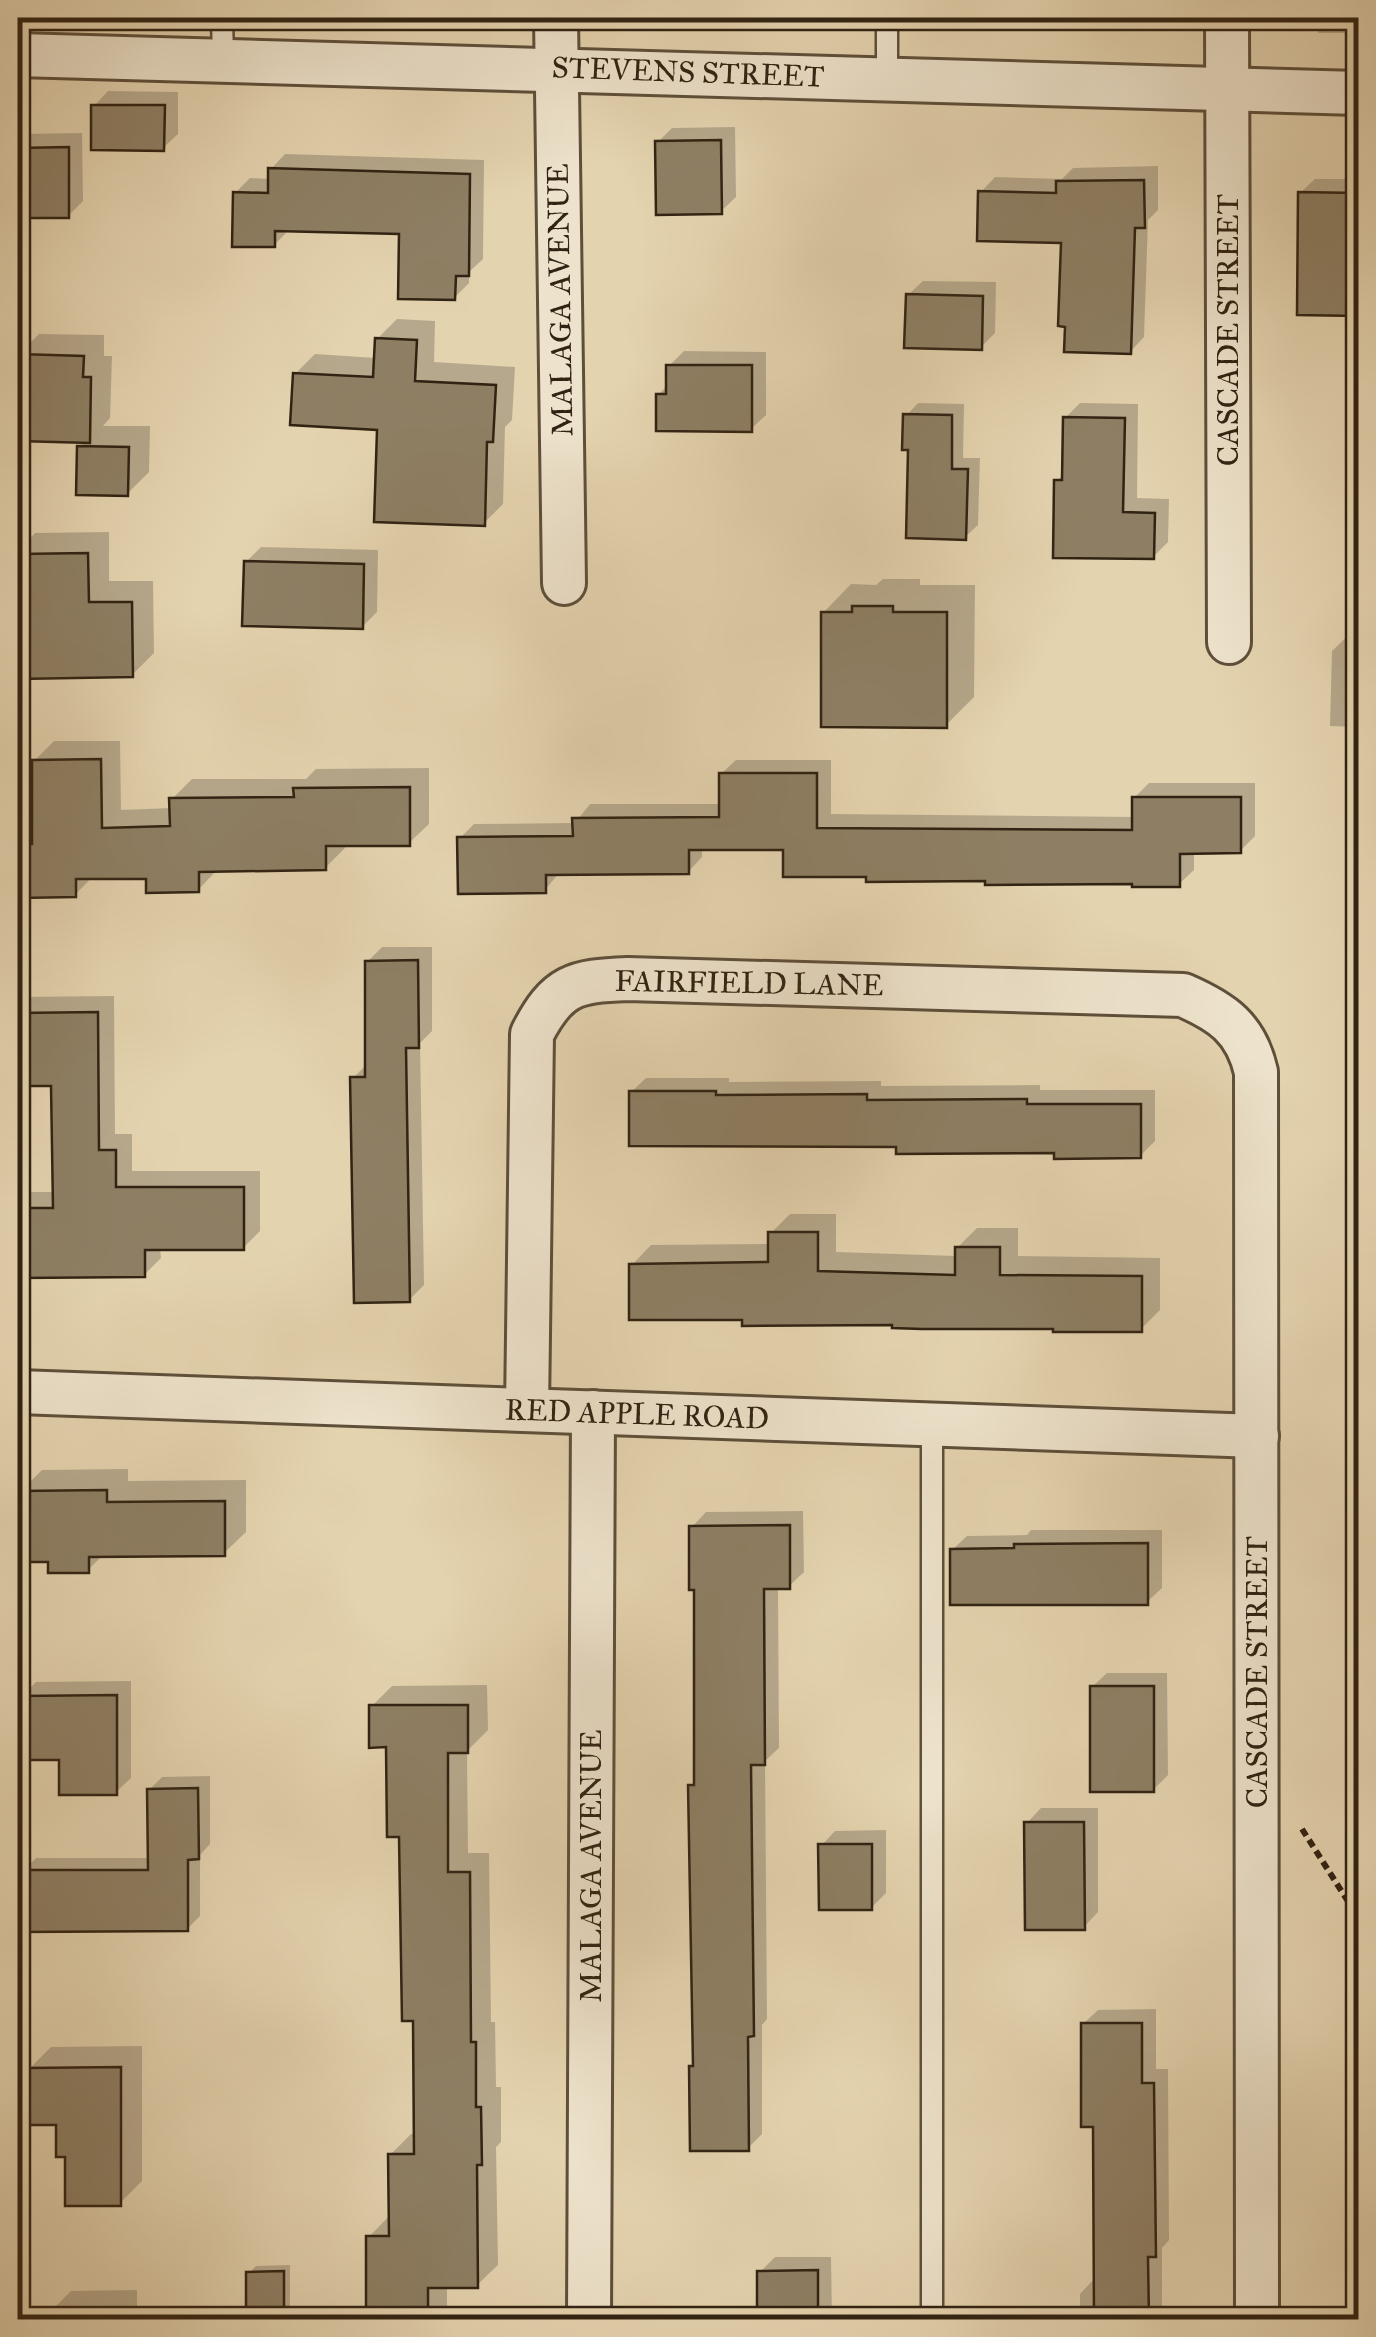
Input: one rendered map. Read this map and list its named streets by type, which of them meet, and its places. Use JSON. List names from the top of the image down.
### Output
{
  "streets": {
    "street": [
      "STEVENS STREET",
      "MALAGA AVENUE",
      "CASCADE STREET",
      "FAIRFIELD LANE",
      "RED APPLE ROAD"
    ]
  },
  "crossings": [
    ["STEVENS STREET", "MALAGA AVENUE"],
    ["STEVENS STREET", "CASCADE STREET"],
    ["MALAGA AVENUE", "RED APPLE ROAD"],
    ["CASCADE STREET", "FAIRFIELD LANE"],
    ["CASCADE STREET", "RED APPLE ROAD"],
    ["FAIRFIELD LANE", "RED APPLE ROAD"]
  ]
}
